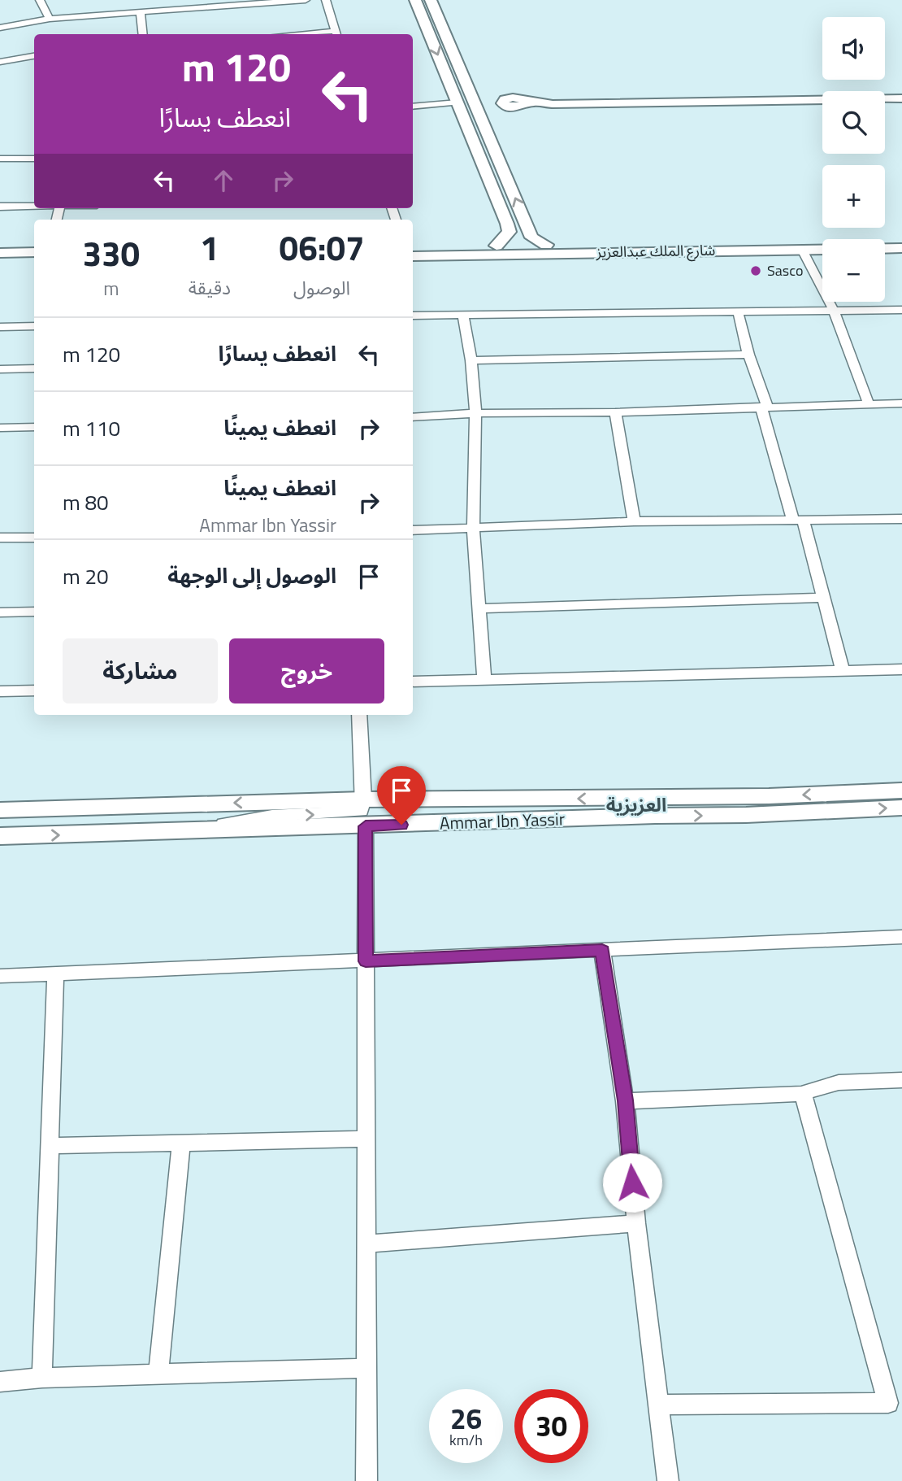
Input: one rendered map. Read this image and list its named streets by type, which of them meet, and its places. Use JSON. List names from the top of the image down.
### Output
{
  "streets": {
    "street": ["شارع الملك عبدالعزيز", "Ammar Ibn Yassir"]
  },
  "districts": ["العزيزية"],
  "places": ["Sasco"],
  "page": {
    "map_buttons": ["+", "−"],
    "turn": ["120 m", "انعطف يسارًا"],
    "eta": [
      "06:07",
      "الوصول",
      "1",
      "دقيقة",
      "330",
      "m"
    ],
    "list": [
      {
        "name": "انعطف يسارًا",
        "value": "120 m"
      },
      {
        "name": "انعطف يمينًا",
        "value": "110 m"
      },
      {
        "name": "انعطف يمينًا",
        "note": "Ammar Ibn Yassir",
        "value": "80 m"
      },
      {
        "name": "الوصول إلى الوجهة",
        "value": "20 m"
      }
    ],
    "buttons": ["خروج", "مشاركة"],
    "speed": "26 km/h",
    "limit": "30"
  }
}
